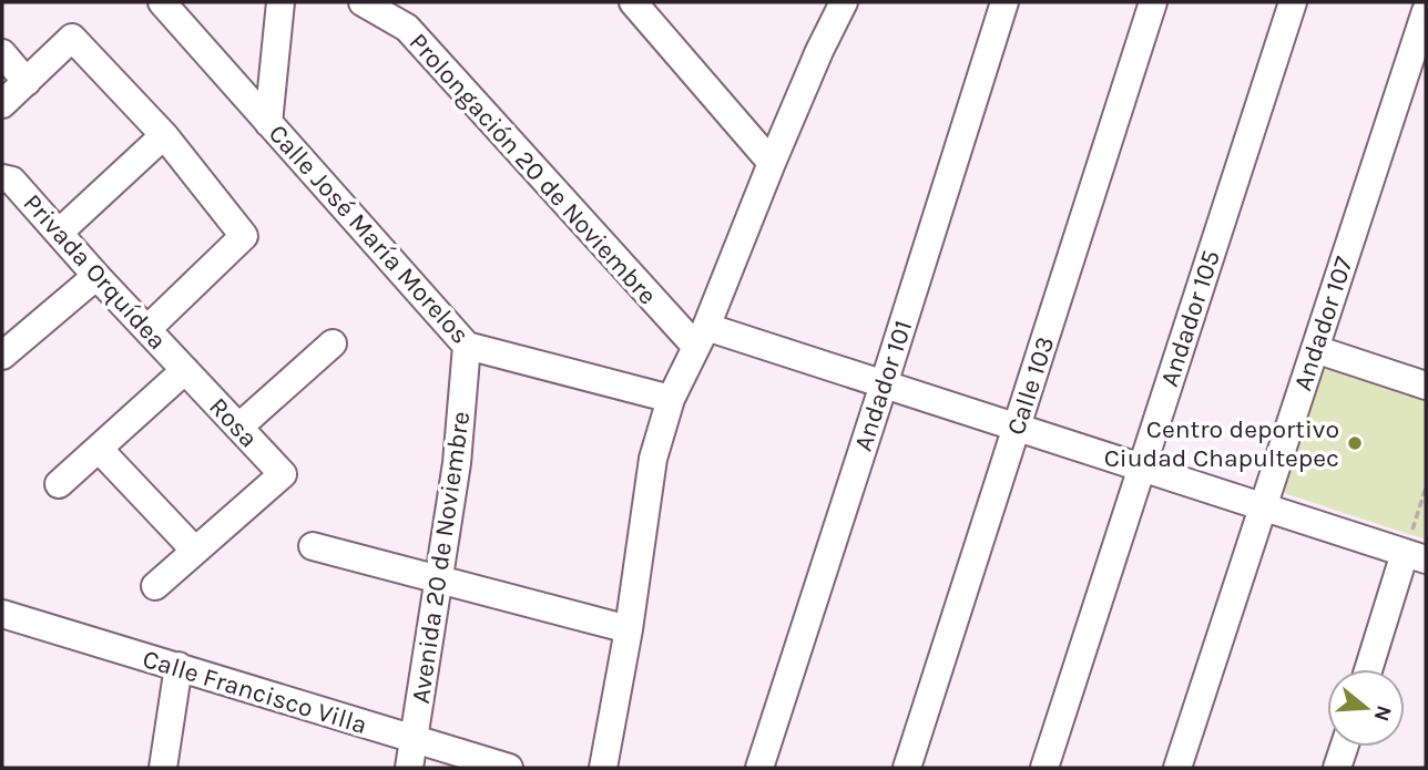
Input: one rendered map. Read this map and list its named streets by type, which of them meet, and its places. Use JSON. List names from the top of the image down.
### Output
{
  "streets": {
    "street": [
      "Prolongación 20 de Noviembre",
      "Calle José María Morelos",
      "Privada Orquídea",
      "Andador 105",
      "Andador 107",
      "Andador 101",
      "Calle 103",
      "Rosa",
      "Avenida 20 de Noviembre",
      "Calle Francisco Villa"
    ]
  },
  "crossings": [
    ["Calle José María Morelos", "Avenida 20 de Noviembre"],
    ["Privada Orquídea", "Rosa"],
    ["Avenida 20 de Noviembre", "Calle Francisco Villa"]
  ],
  "places": ["Centro deportivo Ciudad Chapultepec"],
  "north": "right"
}
